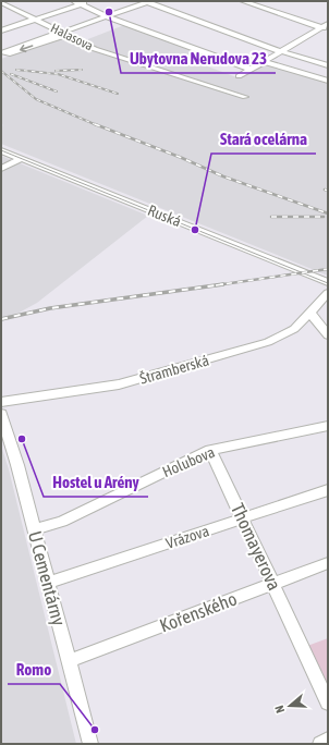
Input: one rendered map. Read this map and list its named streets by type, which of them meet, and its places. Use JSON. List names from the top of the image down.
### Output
{
  "streets": {
    "street": [
      "Halasova",
      "Ruská",
      "Štramberská",
      "Holubova",
      "Vrázova",
      "Thomayerova",
      "U Cementárny",
      "Kořenského"
    ]
  },
  "crossings": [
    ["Holubova", "Thomayerova"],
    ["Holubova", "U Cementárny"],
    ["Vrázova", "Thomayerova"],
    ["Vrázova", "U Cementárny"],
    ["Thomayerova", "Kořenského"],
    ["U Cementárny", "Kořenského"]
  ],
  "places": [
    "Ubytovna Nerudova 23",
    "Stará ocelárna",
    "Hostel u Arény",
    "Romo"
  ],
  "north": "left"
}
